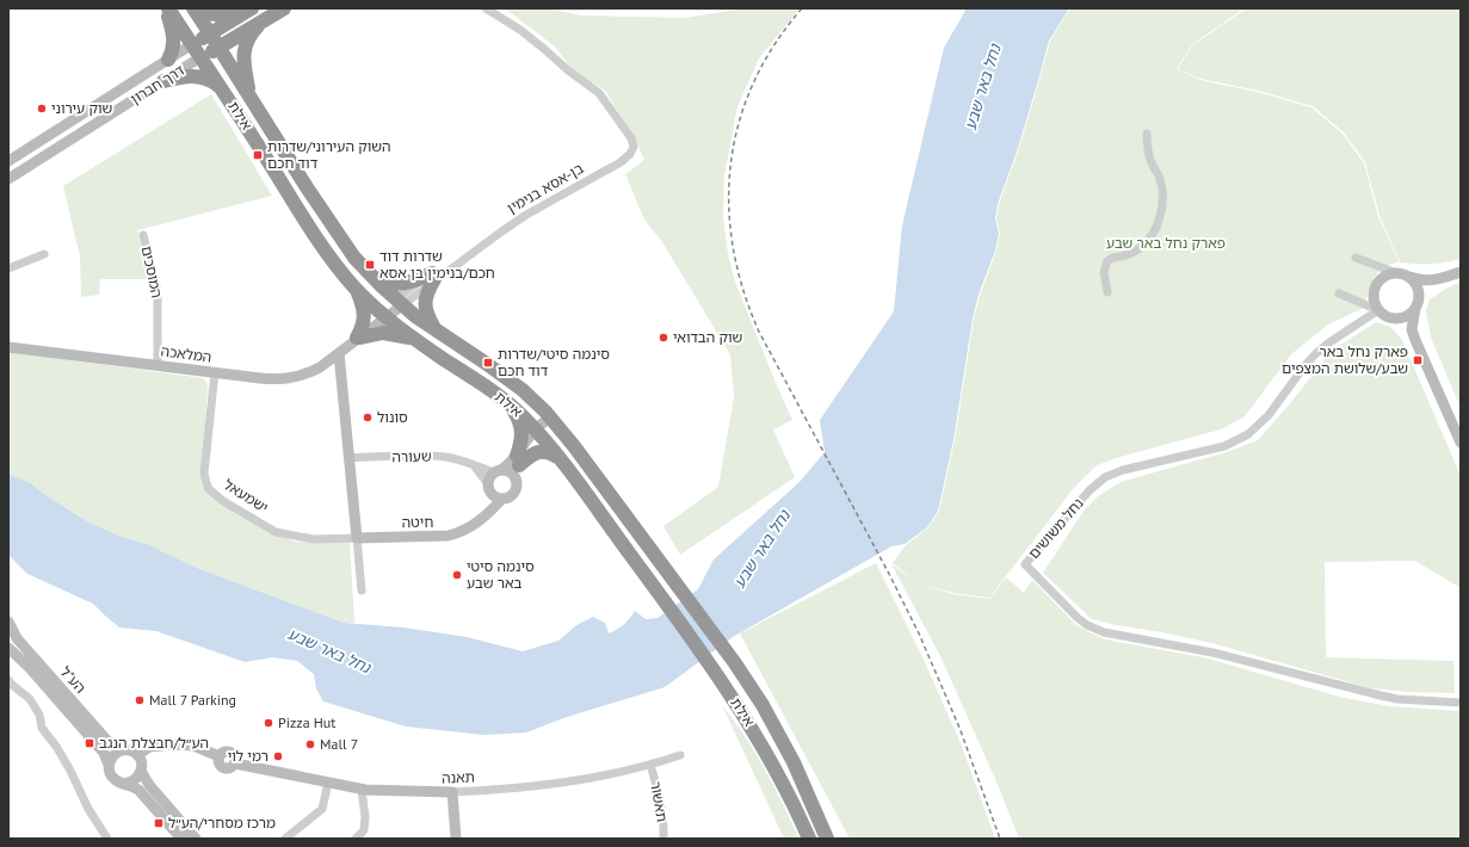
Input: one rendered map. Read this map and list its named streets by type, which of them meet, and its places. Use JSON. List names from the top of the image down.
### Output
{
  "streets": {
    "highway": ["דרך חברון", "אילת"],
    "street": [
      "בן-אסא בנימין",
      "המוסכים",
      "המלאכה",
      "שעורה",
      "ישמעאל",
      "חיטה",
      "נחל משושים",
      "הע\"ל",
      "תאנה",
      "תאשור"
    ]
  },
  "crossings": [
    ["דרך חברון", "אילת"],
    ["אילת", "בן-אסא בנימין"],
    ["אילת", "המלאכה"],
    ["אילת", "חיטה"],
    ["בן-אסא בנימין", "המלאכה"],
    ["המוסכים", "המלאכה"],
    ["המלאכה", "ישמעאל"],
    ["שעורה", "חיטה"],
    ["ישמעאל", "חיטה"],
    ["הע\"ל", "תאנה"],
    ["תאנה", "תאשור"]
  ],
  "water": ["נחל באר שבע"],
  "parks": ["פארק נחל באר שבע"],
  "places": {
    "other": [
      "שוק עירוני",
      "שוק הבדואי",
      "סונול",
      "סינמה סיטי באר שבע",
      "Mall 7 Parking",
      "Pizza Hut",
      "Mall 7",
      "רמי לוי"
    ],
    "transit": [
      "השוק העירוני/שדרות דוד חכם",
      "שדרות דוד חכם/בנימין בן אסא",
      "פארק נחל באר שבע/שלושת המצפים",
      "סינמה סיטי/שדרות דוד חכם",
      "הע״ל/חבצלת הנגב",
      "מרכז מסחרי/הע״ל"
    ]
  }
}
